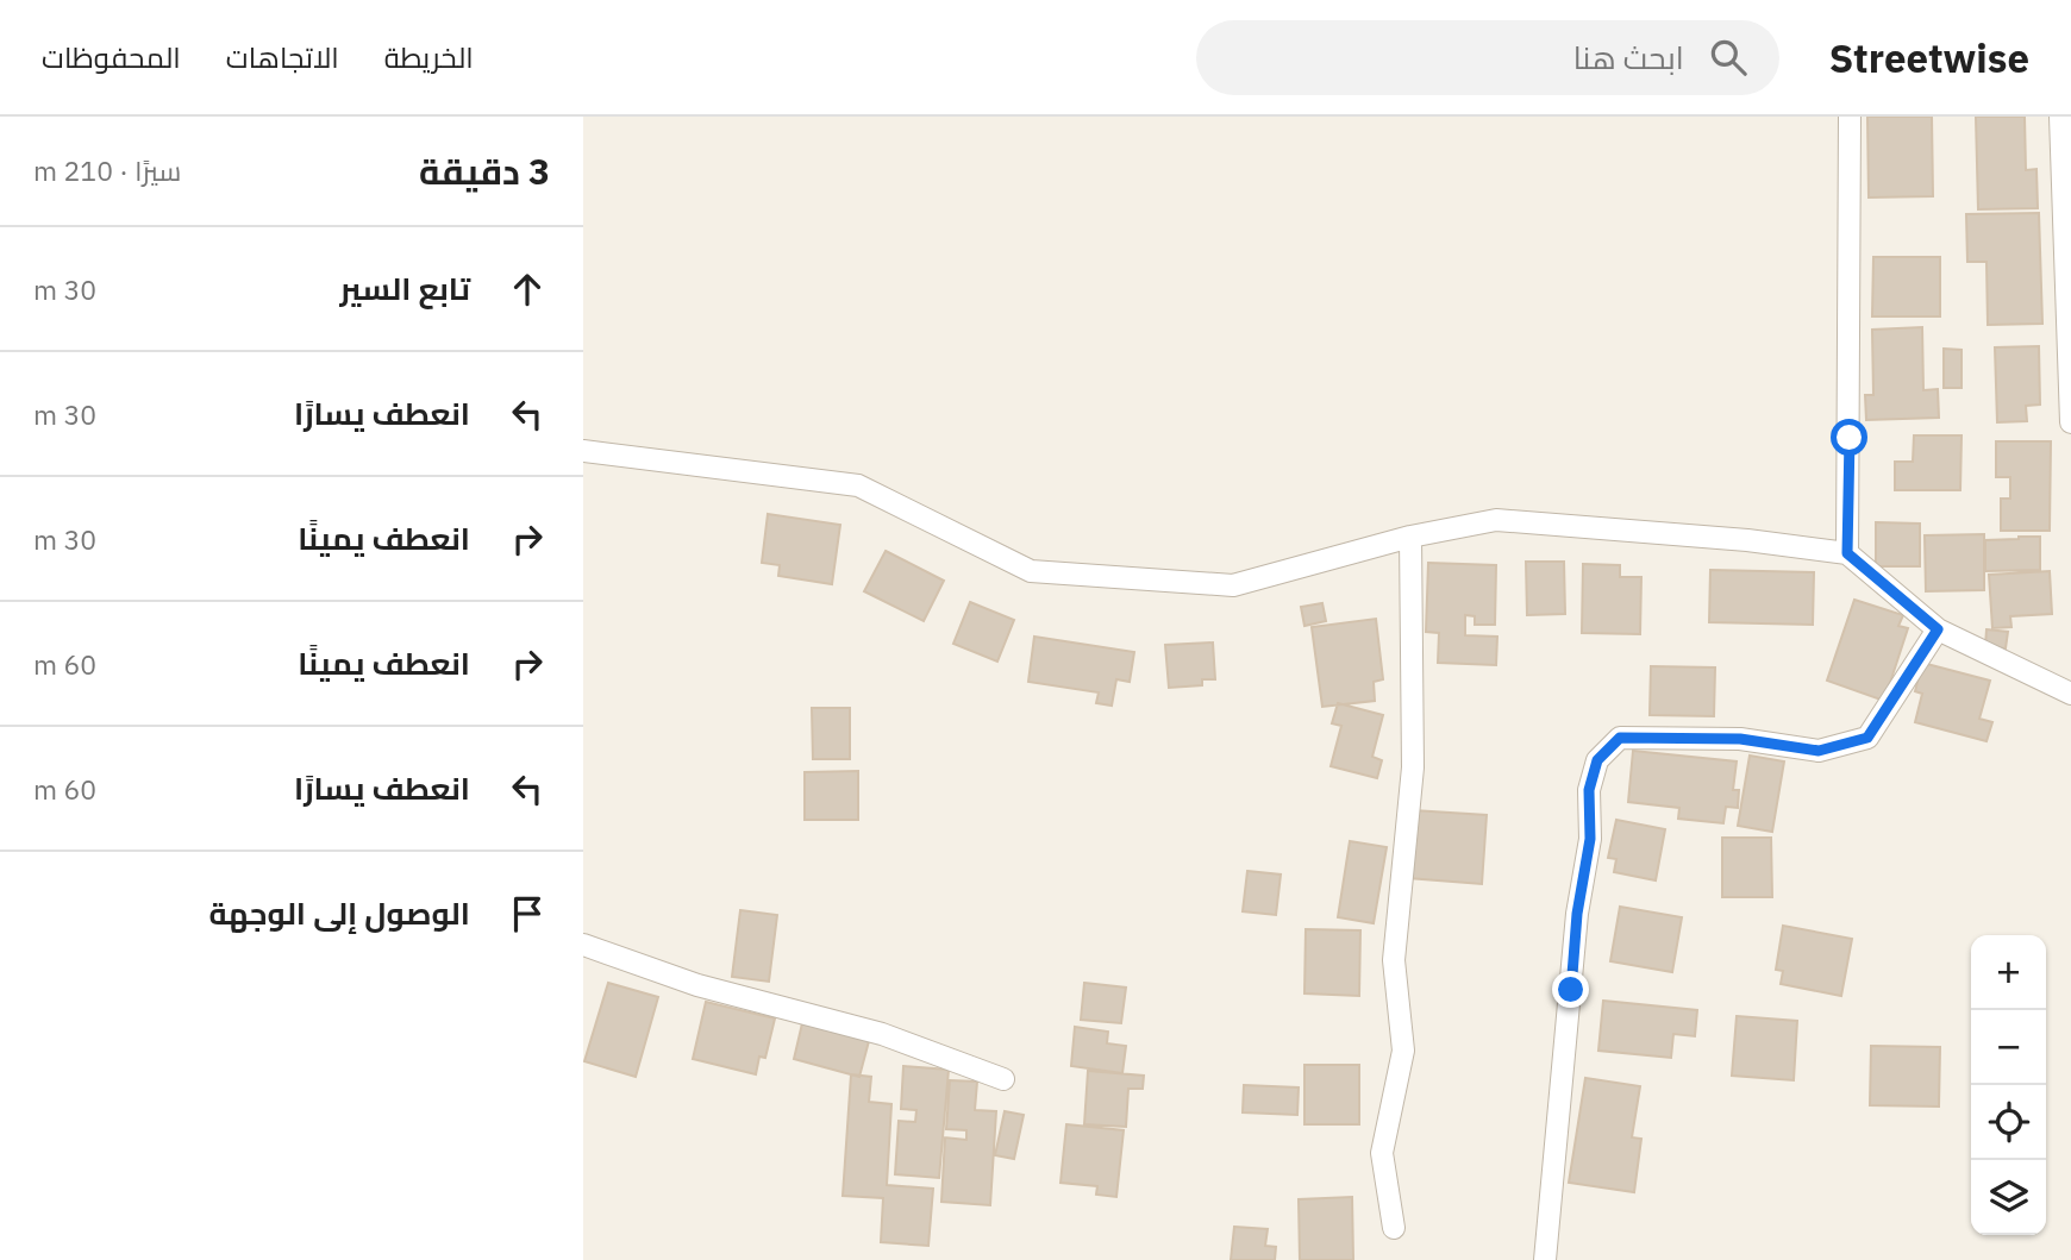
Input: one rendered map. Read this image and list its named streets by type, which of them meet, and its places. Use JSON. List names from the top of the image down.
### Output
{
  "page": {
    "header": "Streetwise",
    "search": "ابحث هنا",
    "nav": ["الخريطة", "الاتجاهات", "المحفوظات"],
    "heading": ["3 دقيقة", "سيرًا · 210 m"],
    "list": [
      ["تابع السير", "30 m"],
      ["انعطف يسارًا", "30 m"],
      ["انعطف يمينًا", "30 m"],
      ["انعطف يمينًا", "60 m"],
      ["انعطف يسارًا", "60 m"],
      "الوصول إلى الوجهة"
    ],
    "map_buttons": ["+", "−"]
  }
}
